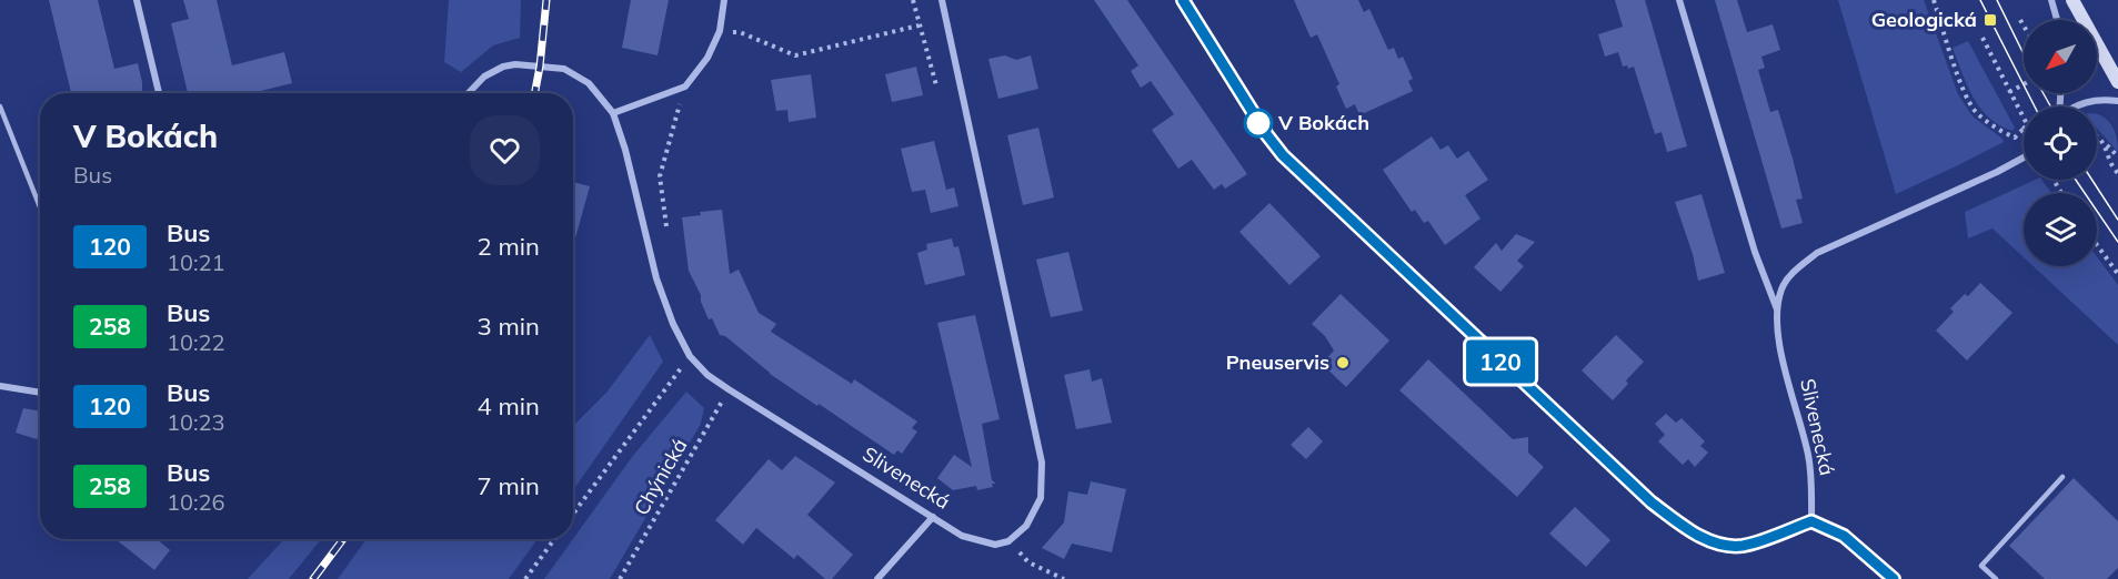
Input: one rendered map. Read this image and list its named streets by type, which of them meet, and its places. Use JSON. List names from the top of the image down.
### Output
{
  "streets": {
    "street": ["Slivenecká"],
    "path": ["Chýnická"]
  },
  "crossings": [
    ["Slivenecká", "Chýnická"]
  ],
  "places": {
    "transit": ["Geologická"],
    "other": ["V Bokách", "Pneuservis"]
  },
  "lines": ["bus line 120"],
  "north": "bottom left",
  "page": {
    "on_map": "120",
    "heading": ["V Bokách", "Bus"],
    "list": [
      {
        "mark": "120",
        "name": "Bus",
        "note": "10:21",
        "value": "2 min"
      },
      {
        "mark": "258",
        "name": "Bus",
        "note": "10:22",
        "value": "3 min"
      },
      {
        "mark": "120",
        "name": "Bus",
        "note": "10:23",
        "value": "4 min"
      },
      {
        "mark": "258",
        "name": "Bus",
        "note": "10:26",
        "value": "7 min"
      }
    ]
  }
}
